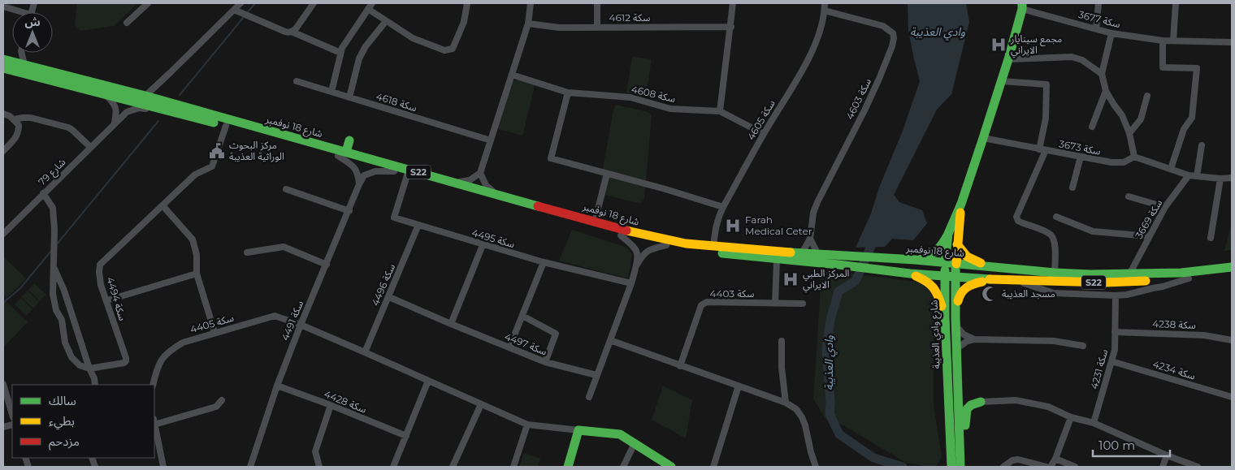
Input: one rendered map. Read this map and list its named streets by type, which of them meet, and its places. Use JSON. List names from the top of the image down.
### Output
{
  "streets": {
    "main road": ["شارع 18 نوفمبر", "S22", "شارع وادي العذيبة"],
    "street": [
      "سكة 4612",
      "سكة 3677",
      "سكة 4608",
      "سكة 4603",
      "سكة 4618",
      "سكة 4605",
      "سكة 3673",
      "79 شارع",
      "سكة 3669",
      "سكة 4495",
      "سكة 4496",
      "سكة 4403",
      "سكة 4494",
      "سكة 4491",
      "سكة 4405",
      "سكة 4238",
      "سكة 4497",
      "سكة 4231",
      "سكة 4234",
      "سكة 4428"
    ]
  },
  "crossings": [
    ["سكة 3677", "شارع وادي العذيبة"],
    ["سكة 4608", "سكة 4605"],
    ["سكة 4603", "سكة 4605"],
    ["سكة 4603", "شارع 18 نوفمبر"],
    ["سكة 4605", "شارع 18 نوفمبر"],
    ["شارع 18 نوفمبر", "79 شارع"],
    ["شارع 18 نوفمبر", "سكة 3669"],
    ["شارع 18 نوفمبر", "سكة 4495"],
    ["شارع 18 نوفمبر", "سكة 4494"],
    ["شارع 18 نوفمبر", "سكة 4491"],
    ["شارع 18 نوفمبر", "شارع وادي العذيبة"],
    ["سكة 3673", "شارع وادي العذيبة"],
    ["سكة 4495", "سكة 4496"],
    ["سكة 4496", "سكة 4405"],
    ["سكة 4496", "سكة 4497"],
    ["سكة 4491", "سكة 4405"],
    ["سكة 4491", "سكة 4428"],
    ["سكة 4238", "سكة 4231"],
    ["سكة 4231", "سكة 4234"]
  ],
  "water": ["وادي العذيبة"],
  "places": {
    "hospital": ["مجمع سينايار الايراني", "Farah Medical Ceter", "المركز الطبي الايراني"],
    "public building": ["مركز البحوث الوراثية العذيبة"],
    "mosque": ["مسجد العذيبة"]
  },
  "legend": ["سالك", "بطيء", "مزدحم"],
  "scale_bar": "100 m",
  "north": "top"
}
